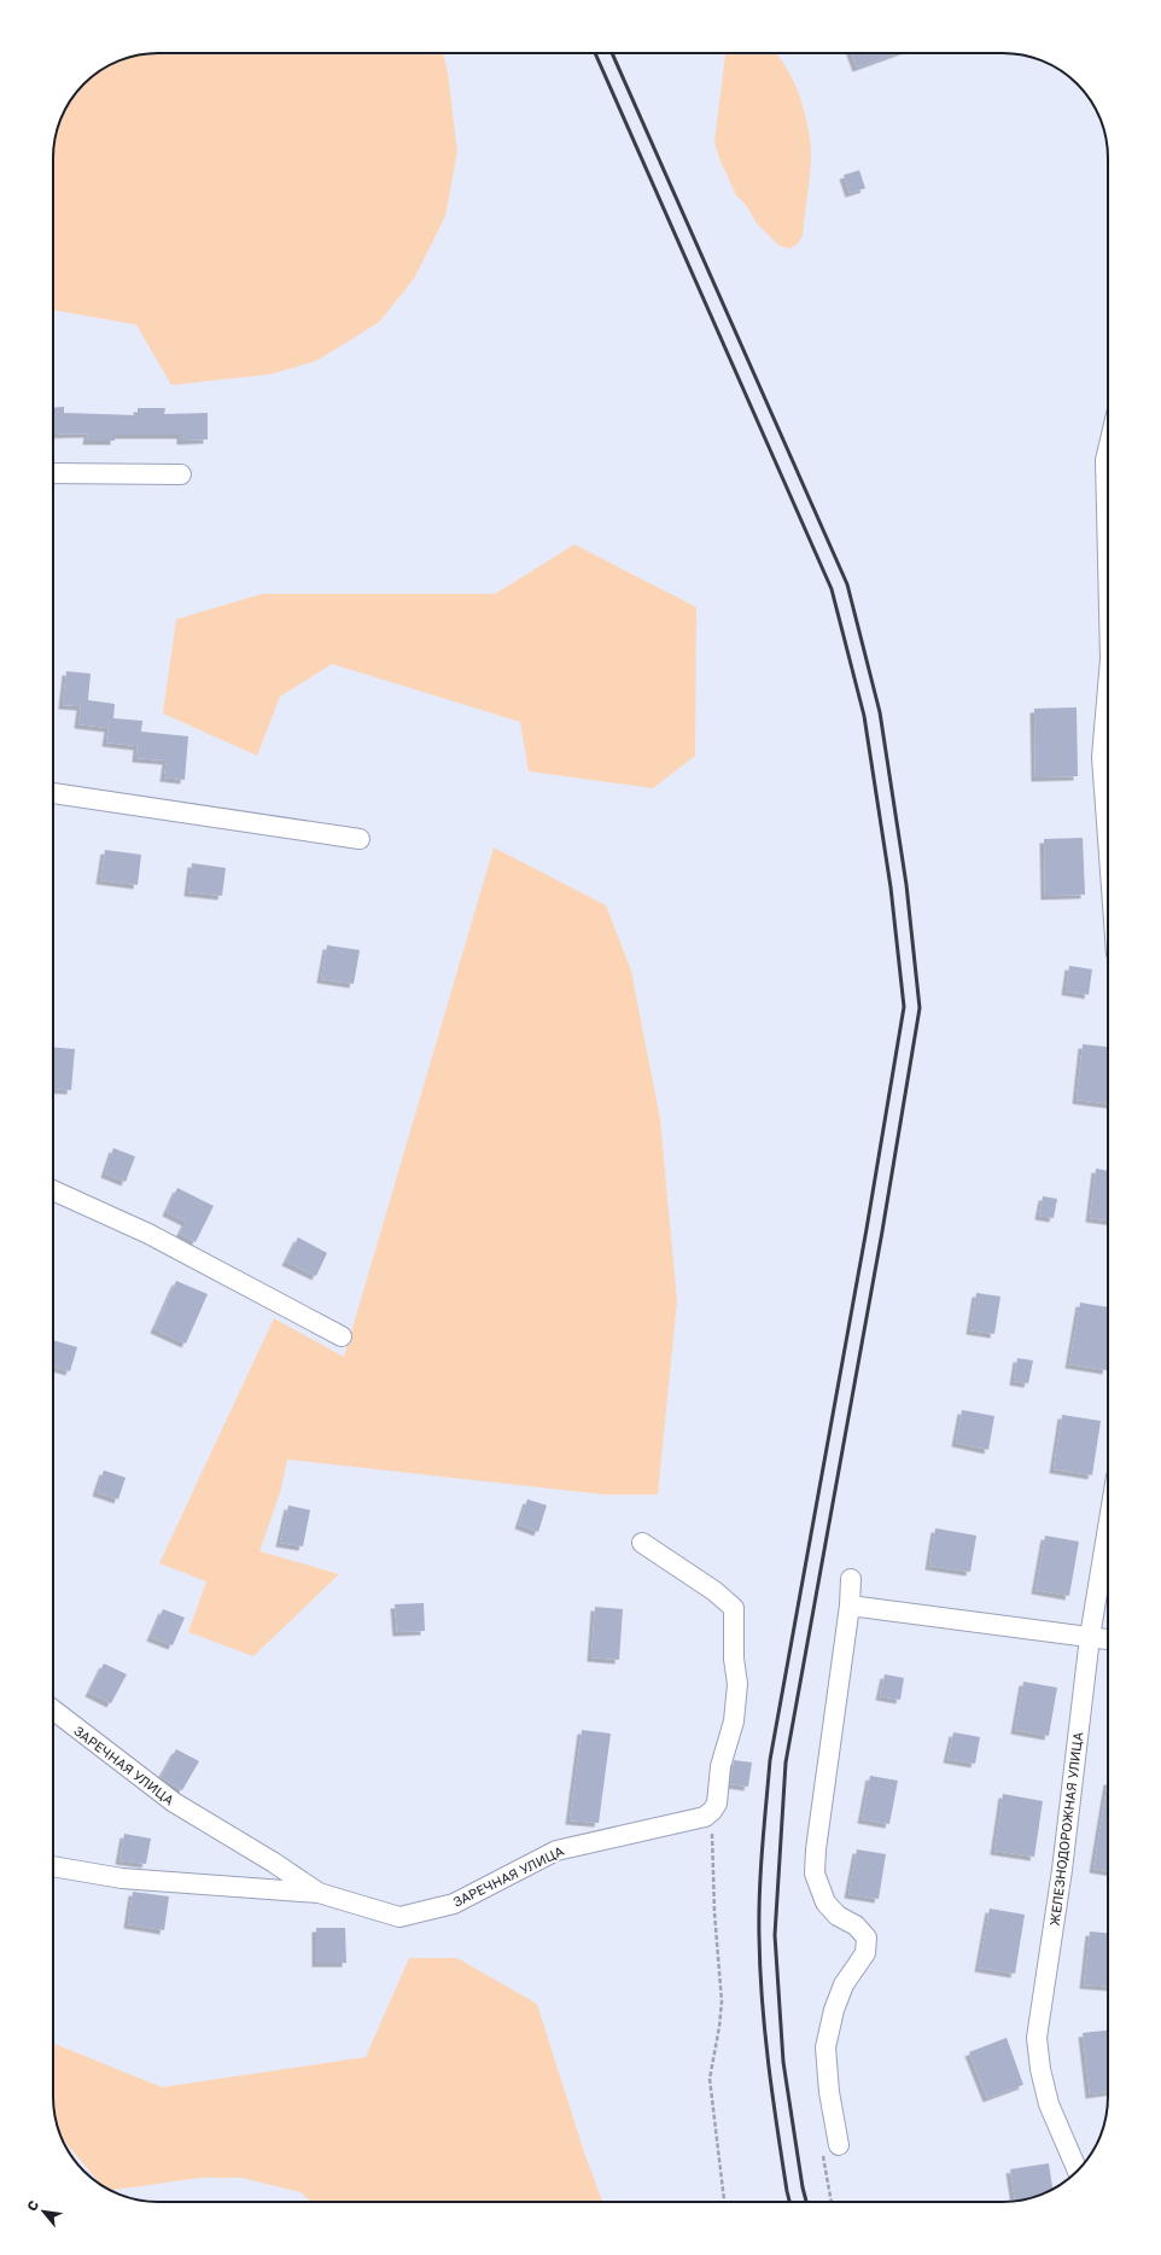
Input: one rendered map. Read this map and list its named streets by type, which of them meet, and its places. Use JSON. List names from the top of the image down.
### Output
{
  "streets": {
    "street": ["ЗАРЕЧНАЯ УЛИЦА", "ЖЕЛЕЗНОДОРОЖНАЯ УЛИЦА"]
  },
  "north": "top left"
}
